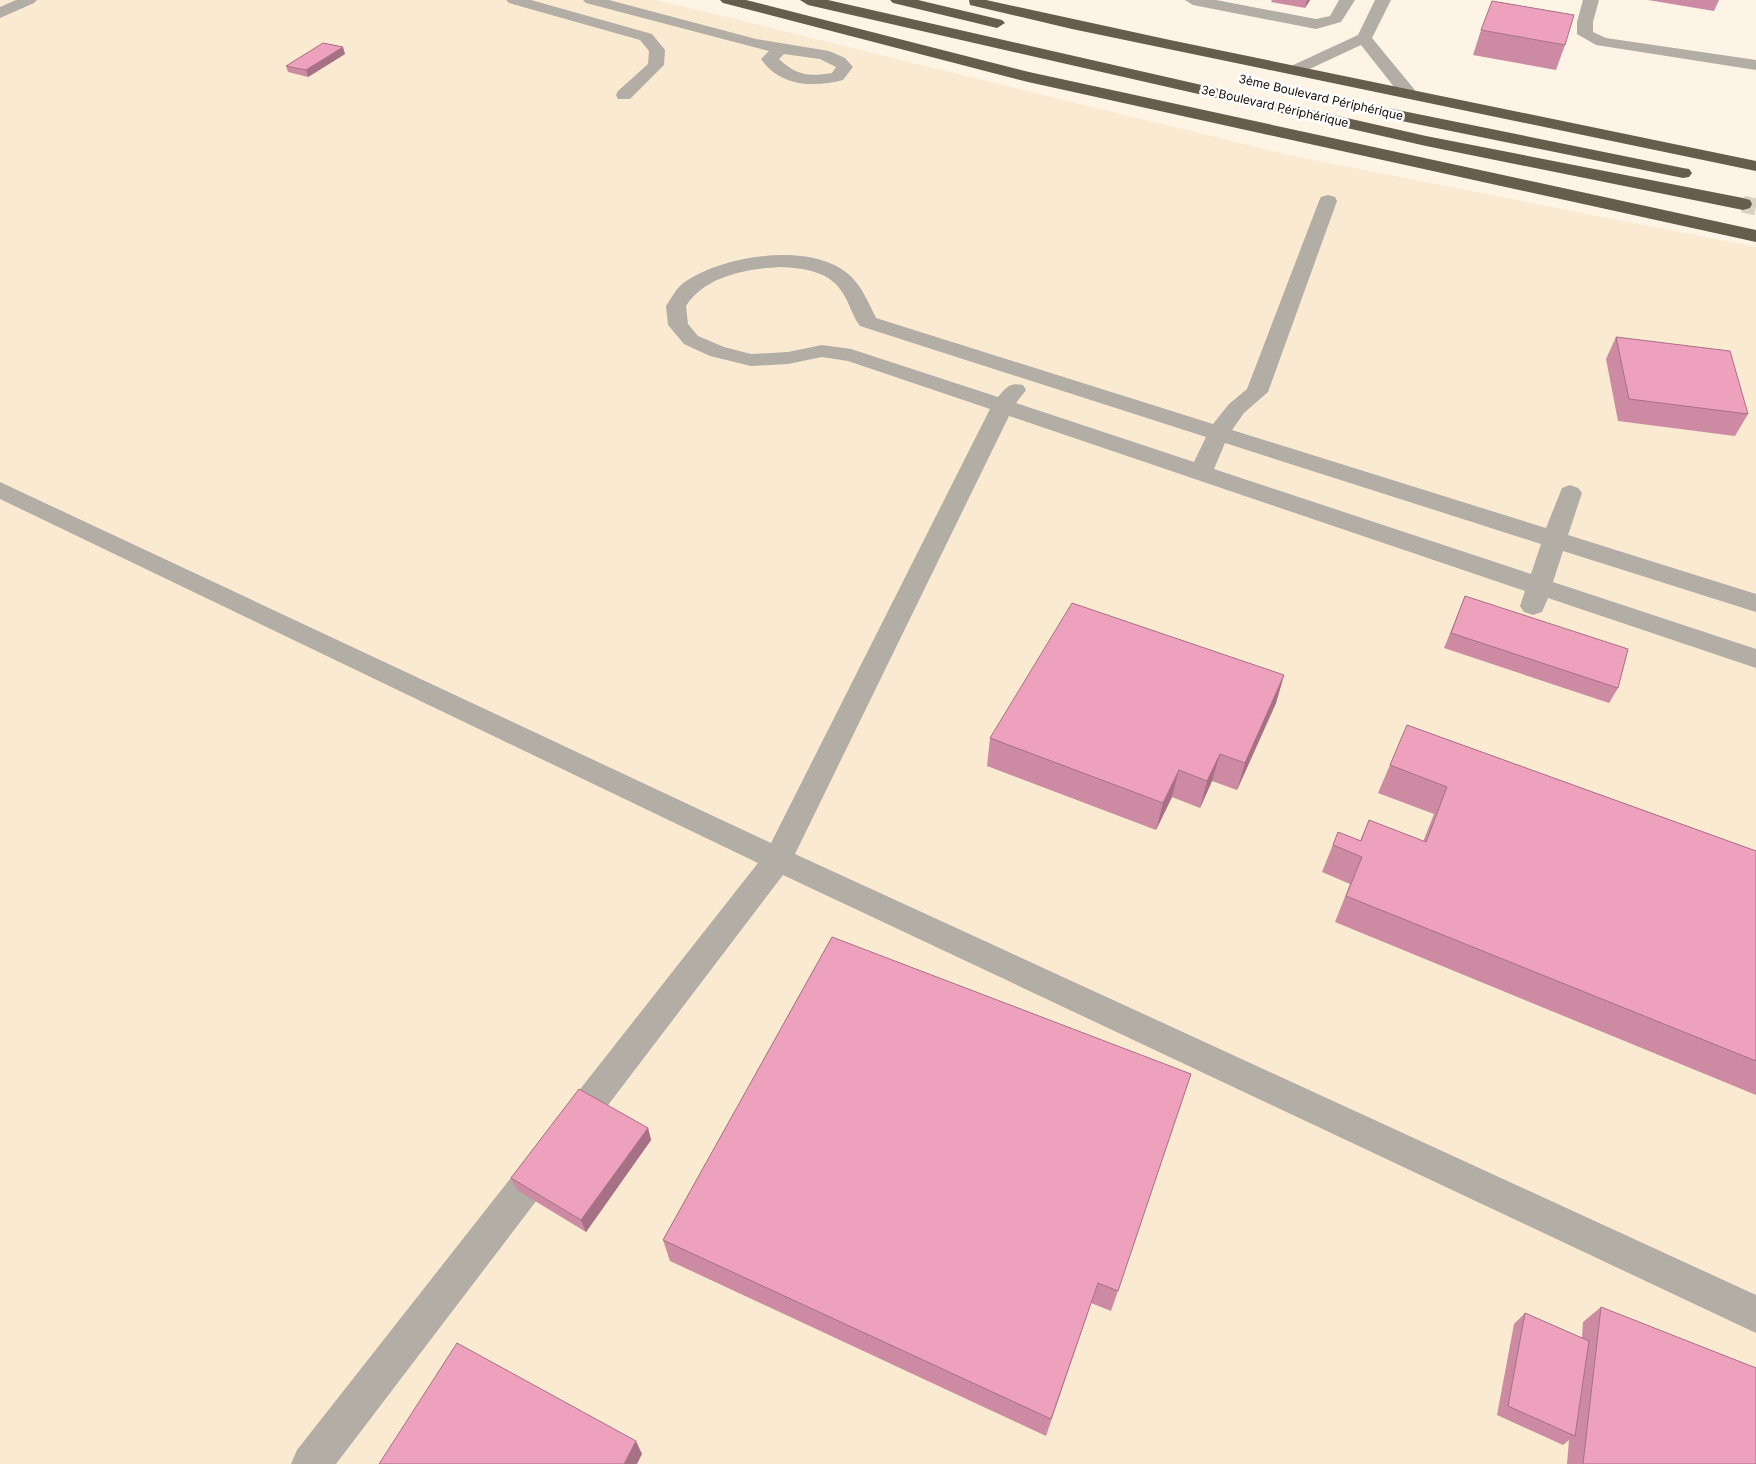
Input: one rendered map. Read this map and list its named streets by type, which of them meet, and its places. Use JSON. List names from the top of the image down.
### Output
{
  "streets": {
    "highway": ["3ème Boulevard Périphérique", "3e Boulevard Périphérique"]
  }
}
